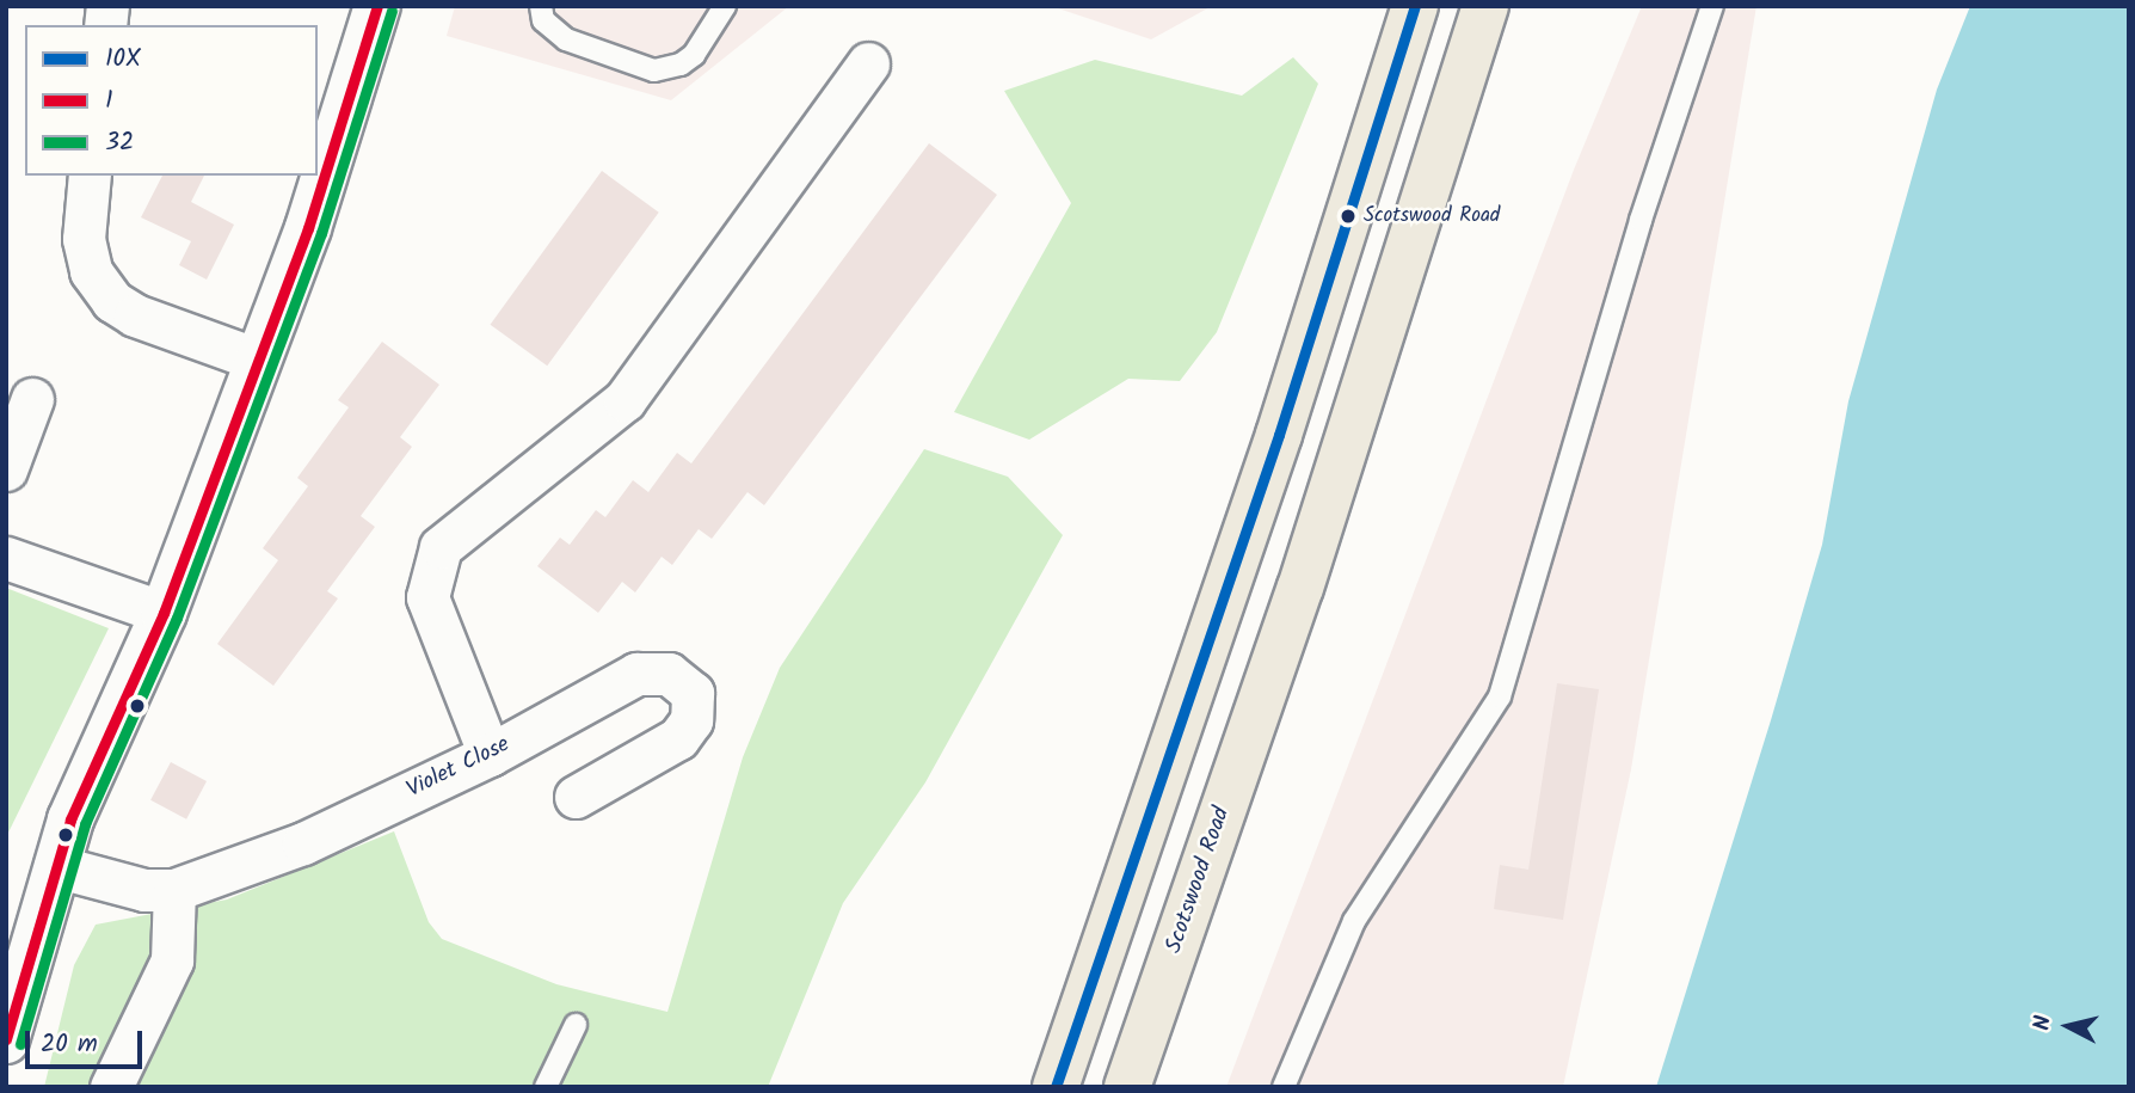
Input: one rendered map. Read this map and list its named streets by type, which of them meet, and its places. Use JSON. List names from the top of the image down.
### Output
{
  "streets": {
    "main road": ["Scotswood Road"],
    "street": ["Violet Close"]
  },
  "places": ["Scotswood Road"],
  "lines": ["transit line 10X", "transit line 1", "transit line 32"],
  "legend": ["10X", "1", "32"],
  "scale_bar": "20 m",
  "north": "left"
}
